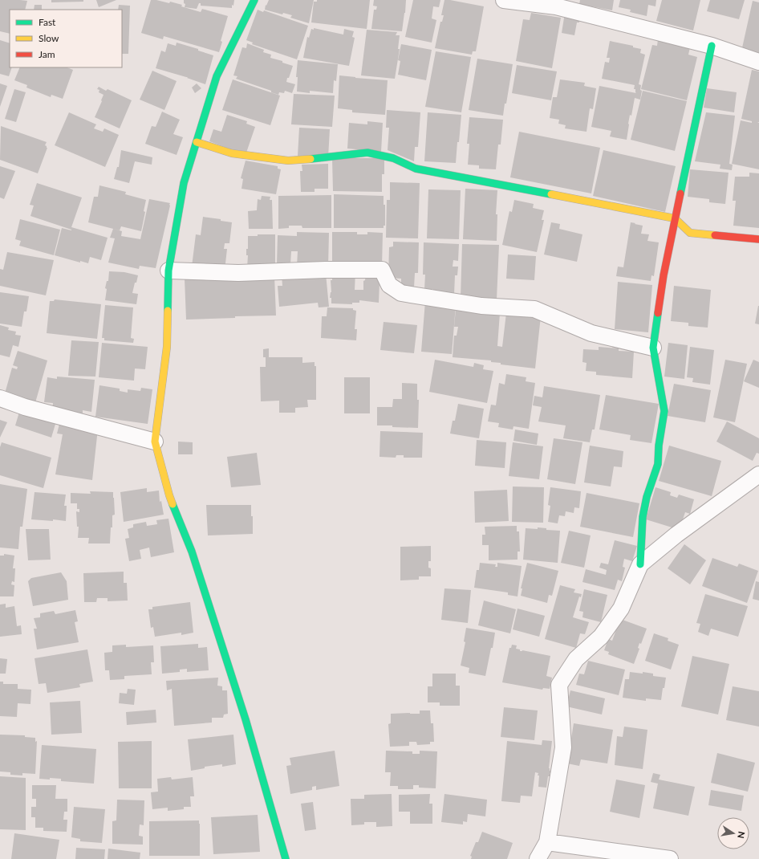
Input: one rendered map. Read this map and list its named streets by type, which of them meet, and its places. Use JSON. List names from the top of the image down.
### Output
{
  "legend": ["Fast", "Slow", "Jam"],
  "north": "right"
}
